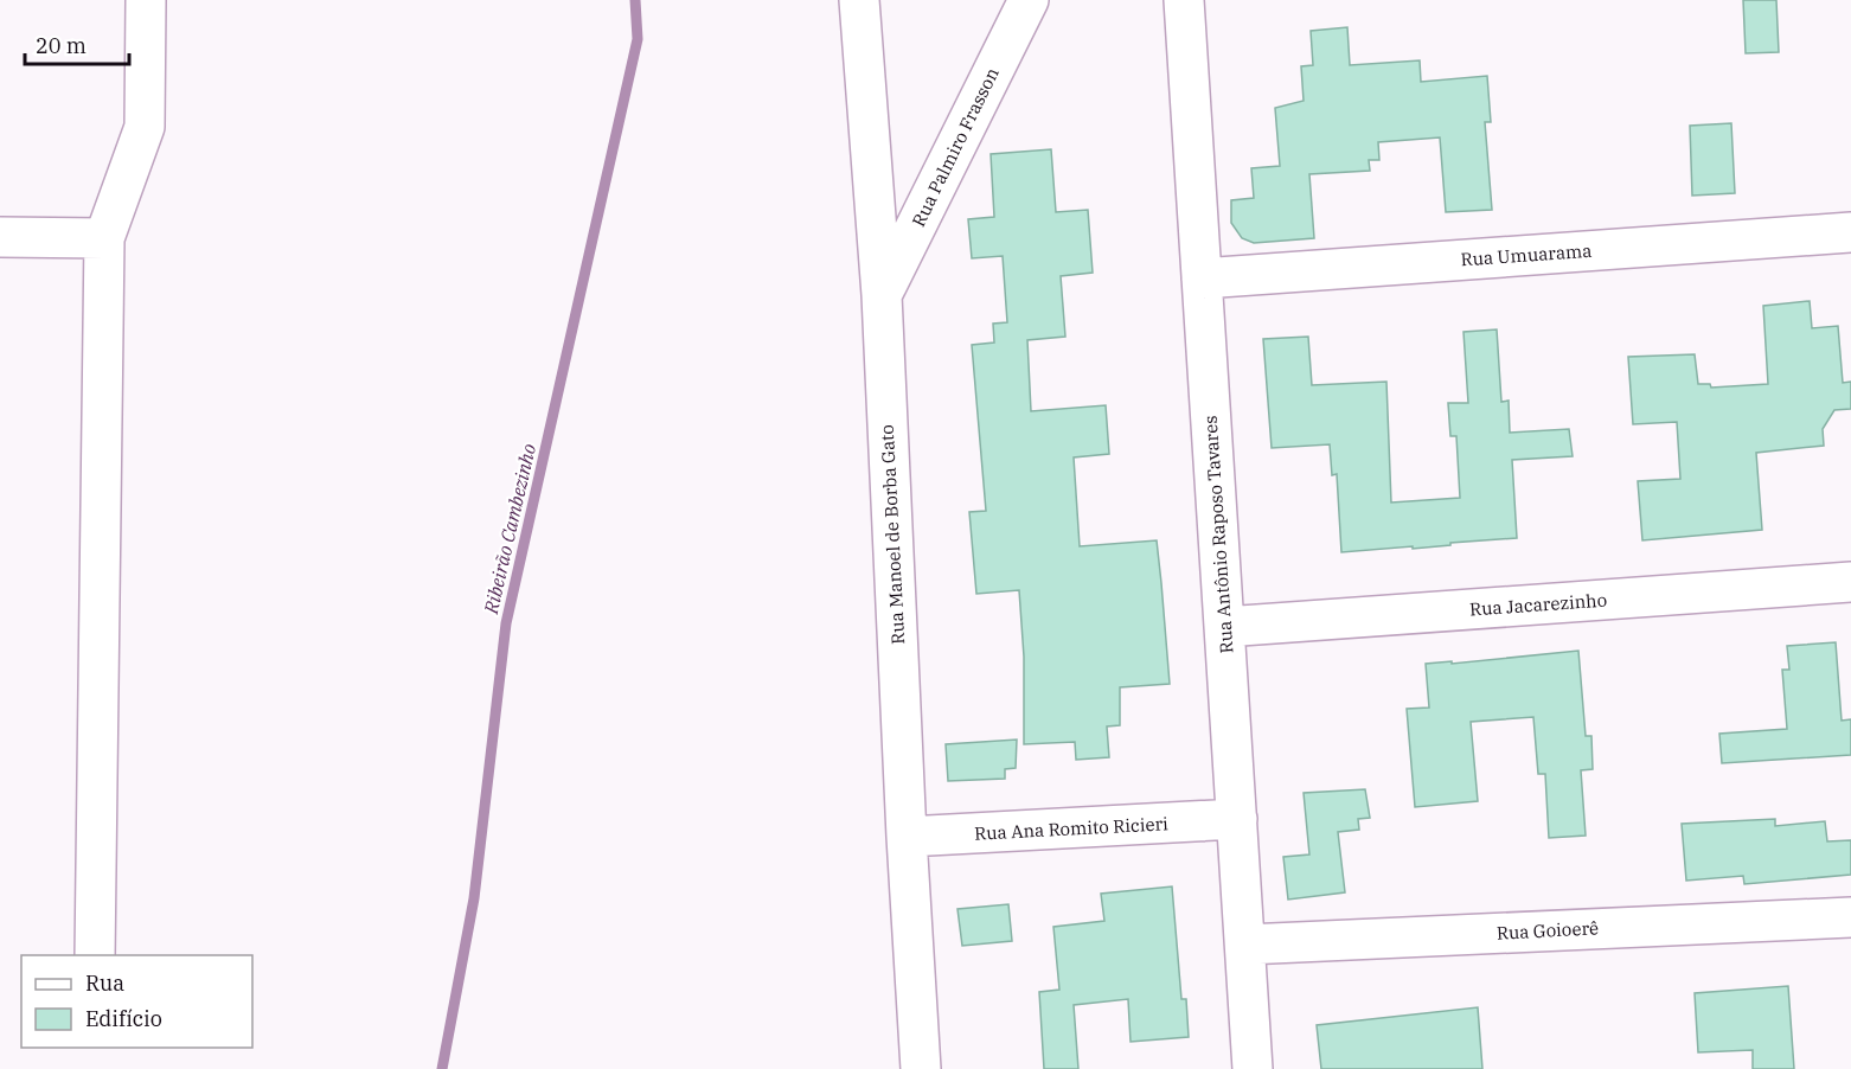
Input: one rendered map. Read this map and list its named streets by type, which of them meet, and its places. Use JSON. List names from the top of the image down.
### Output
{
  "streets": {
    "street": [
      "Rua Palmiro Frasson",
      "Rua Umuarama",
      "Rua Manoel de Borba Gato",
      "Rua Antônio Raposo Tavares",
      "Rua Jacarezinho",
      "Rua Ana Romito Ricieri",
      "Rua Goioerê"
    ]
  },
  "crossings": [
    ["Rua Palmiro Frasson", "Rua Manoel de Borba Gato"],
    ["Rua Umuarama", "Rua Antônio Raposo Tavares"],
    ["Rua Manoel de Borba Gato", "Rua Ana Romito Ricieri"],
    ["Rua Antônio Raposo Tavares", "Rua Jacarezinho"],
    ["Rua Antônio Raposo Tavares", "Rua Ana Romito Ricieri"],
    ["Rua Antônio Raposo Tavares", "Rua Goioerê"]
  ],
  "water": ["Ribeirão Cambezinho"],
  "legend": ["Rua", "Edifício"],
  "scale_bar": "20 m"
}
